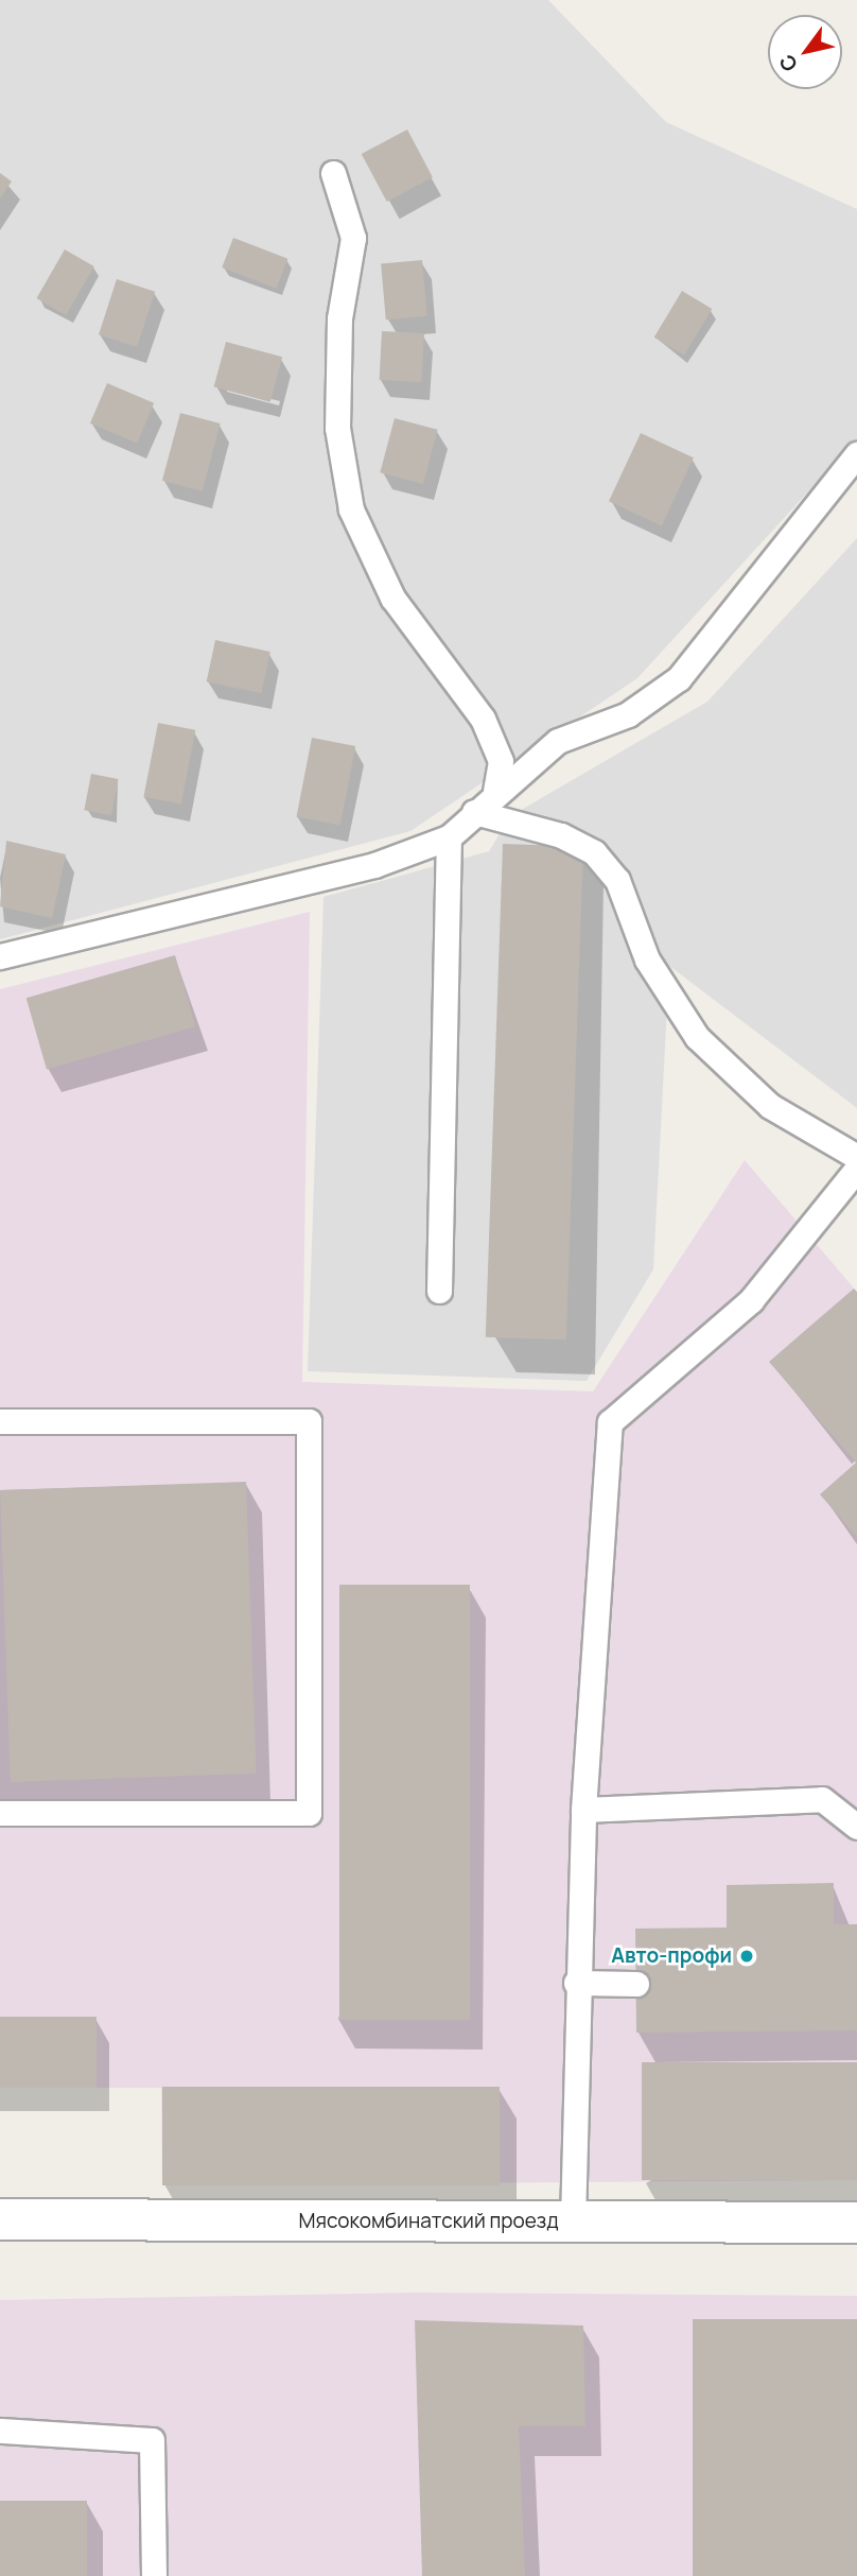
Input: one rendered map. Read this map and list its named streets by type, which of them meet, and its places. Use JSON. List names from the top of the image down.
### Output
{
  "streets": {
    "street": ["Мясокомбинатский проезд"]
  },
  "places": ["Авто-профи"],
  "north": "bottom left"
}
